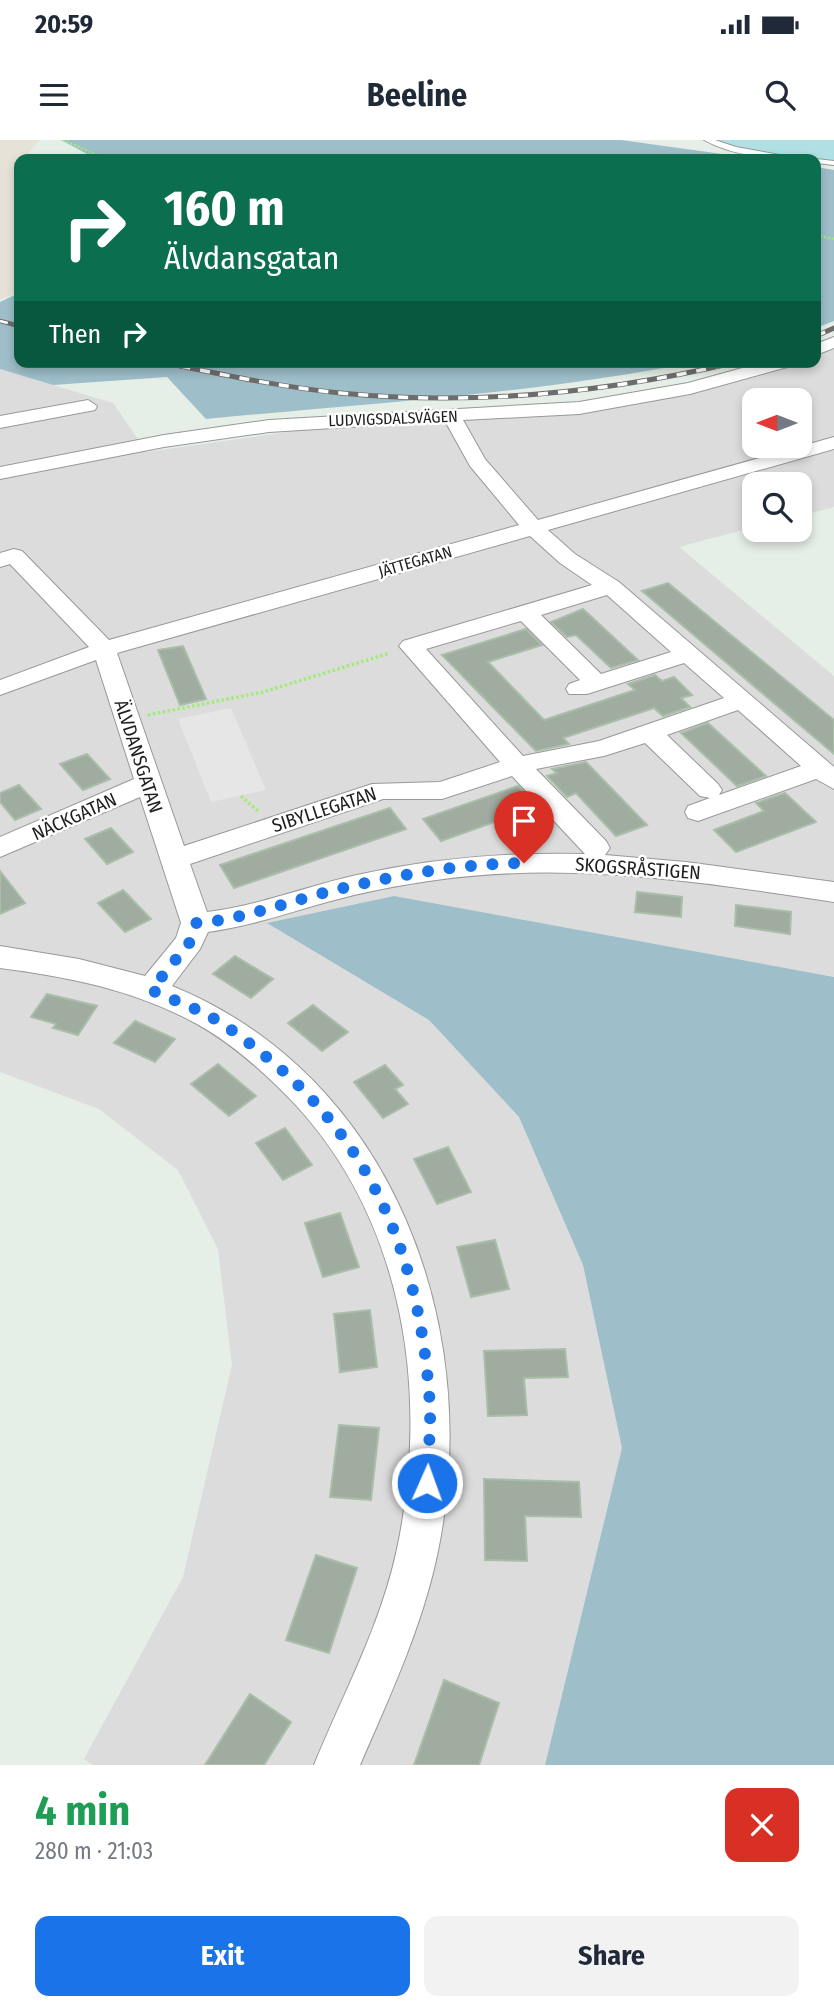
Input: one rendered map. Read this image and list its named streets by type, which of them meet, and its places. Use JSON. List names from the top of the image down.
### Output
{
  "streets": {
    "street": [
      "LUDVIGSDALSVÄGEN",
      "JÄTTEGATAN",
      "ÄLVDANSGATAN",
      "SIBYLLEGATAN",
      "NÄCKGATAN",
      "SKOGSRÅSTIGEN"
    ]
  },
  "crossings": [
    ["JÄTTEGATAN", "ÄLVDANSGATAN"],
    ["ÄLVDANSGATAN", "SIBYLLEGATAN"],
    ["ÄLVDANSGATAN", "NÄCKGATAN"],
    ["ÄLVDANSGATAN", "SKOGSRÅSTIGEN"]
  ],
  "north": "left",
  "page": {
    "status": "20:59",
    "header": "Beeline",
    "turn": ["160 m", "Älvdansgatan"],
    "then": "Then",
    "heading": ["4 min", "280 m · 21:03"],
    "buttons": ["Exit", "Share"]
  }
}
